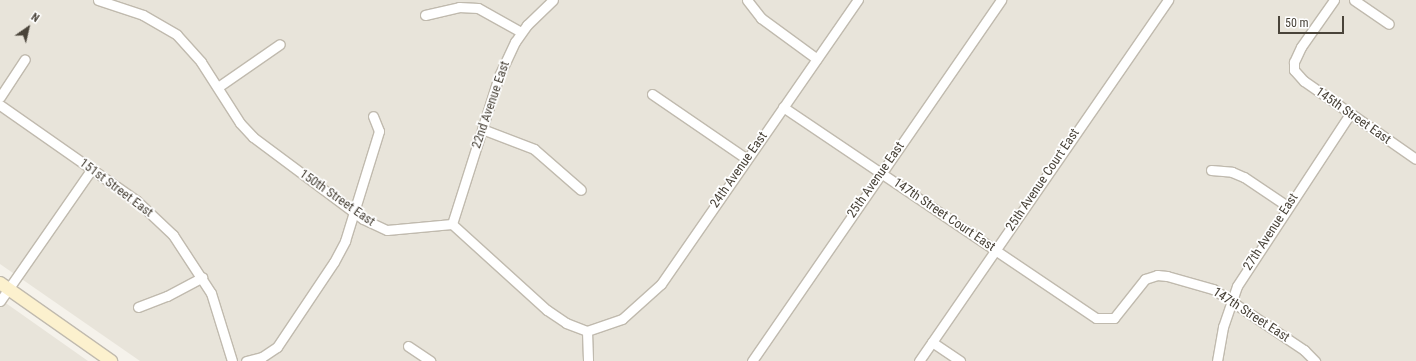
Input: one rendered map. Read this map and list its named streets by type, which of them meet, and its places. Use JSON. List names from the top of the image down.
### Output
{
  "streets": {
    "street": [
      "22nd Avenue East",
      "145th Street East",
      "24th Avenue East",
      "25th Avenue East",
      "25th Avenue Court East",
      "151st Street East",
      "150th Street East",
      "147th Street Court East",
      "27th Avenue East",
      "147th Street East"
    ]
  },
  "crossings": [
    ["22nd Avenue East", "150th Street East"],
    ["145th Street East", "27th Avenue East"],
    ["24th Avenue East", "147th Street Court East"],
    ["25th Avenue East", "147th Street Court East"],
    ["25th Avenue Court East", "147th Street Court East"],
    ["147th Street Court East", "147th Street East"],
    ["27th Avenue East", "147th Street East"]
  ],
  "scale_bar": "50 m",
  "north": "top right"
}
